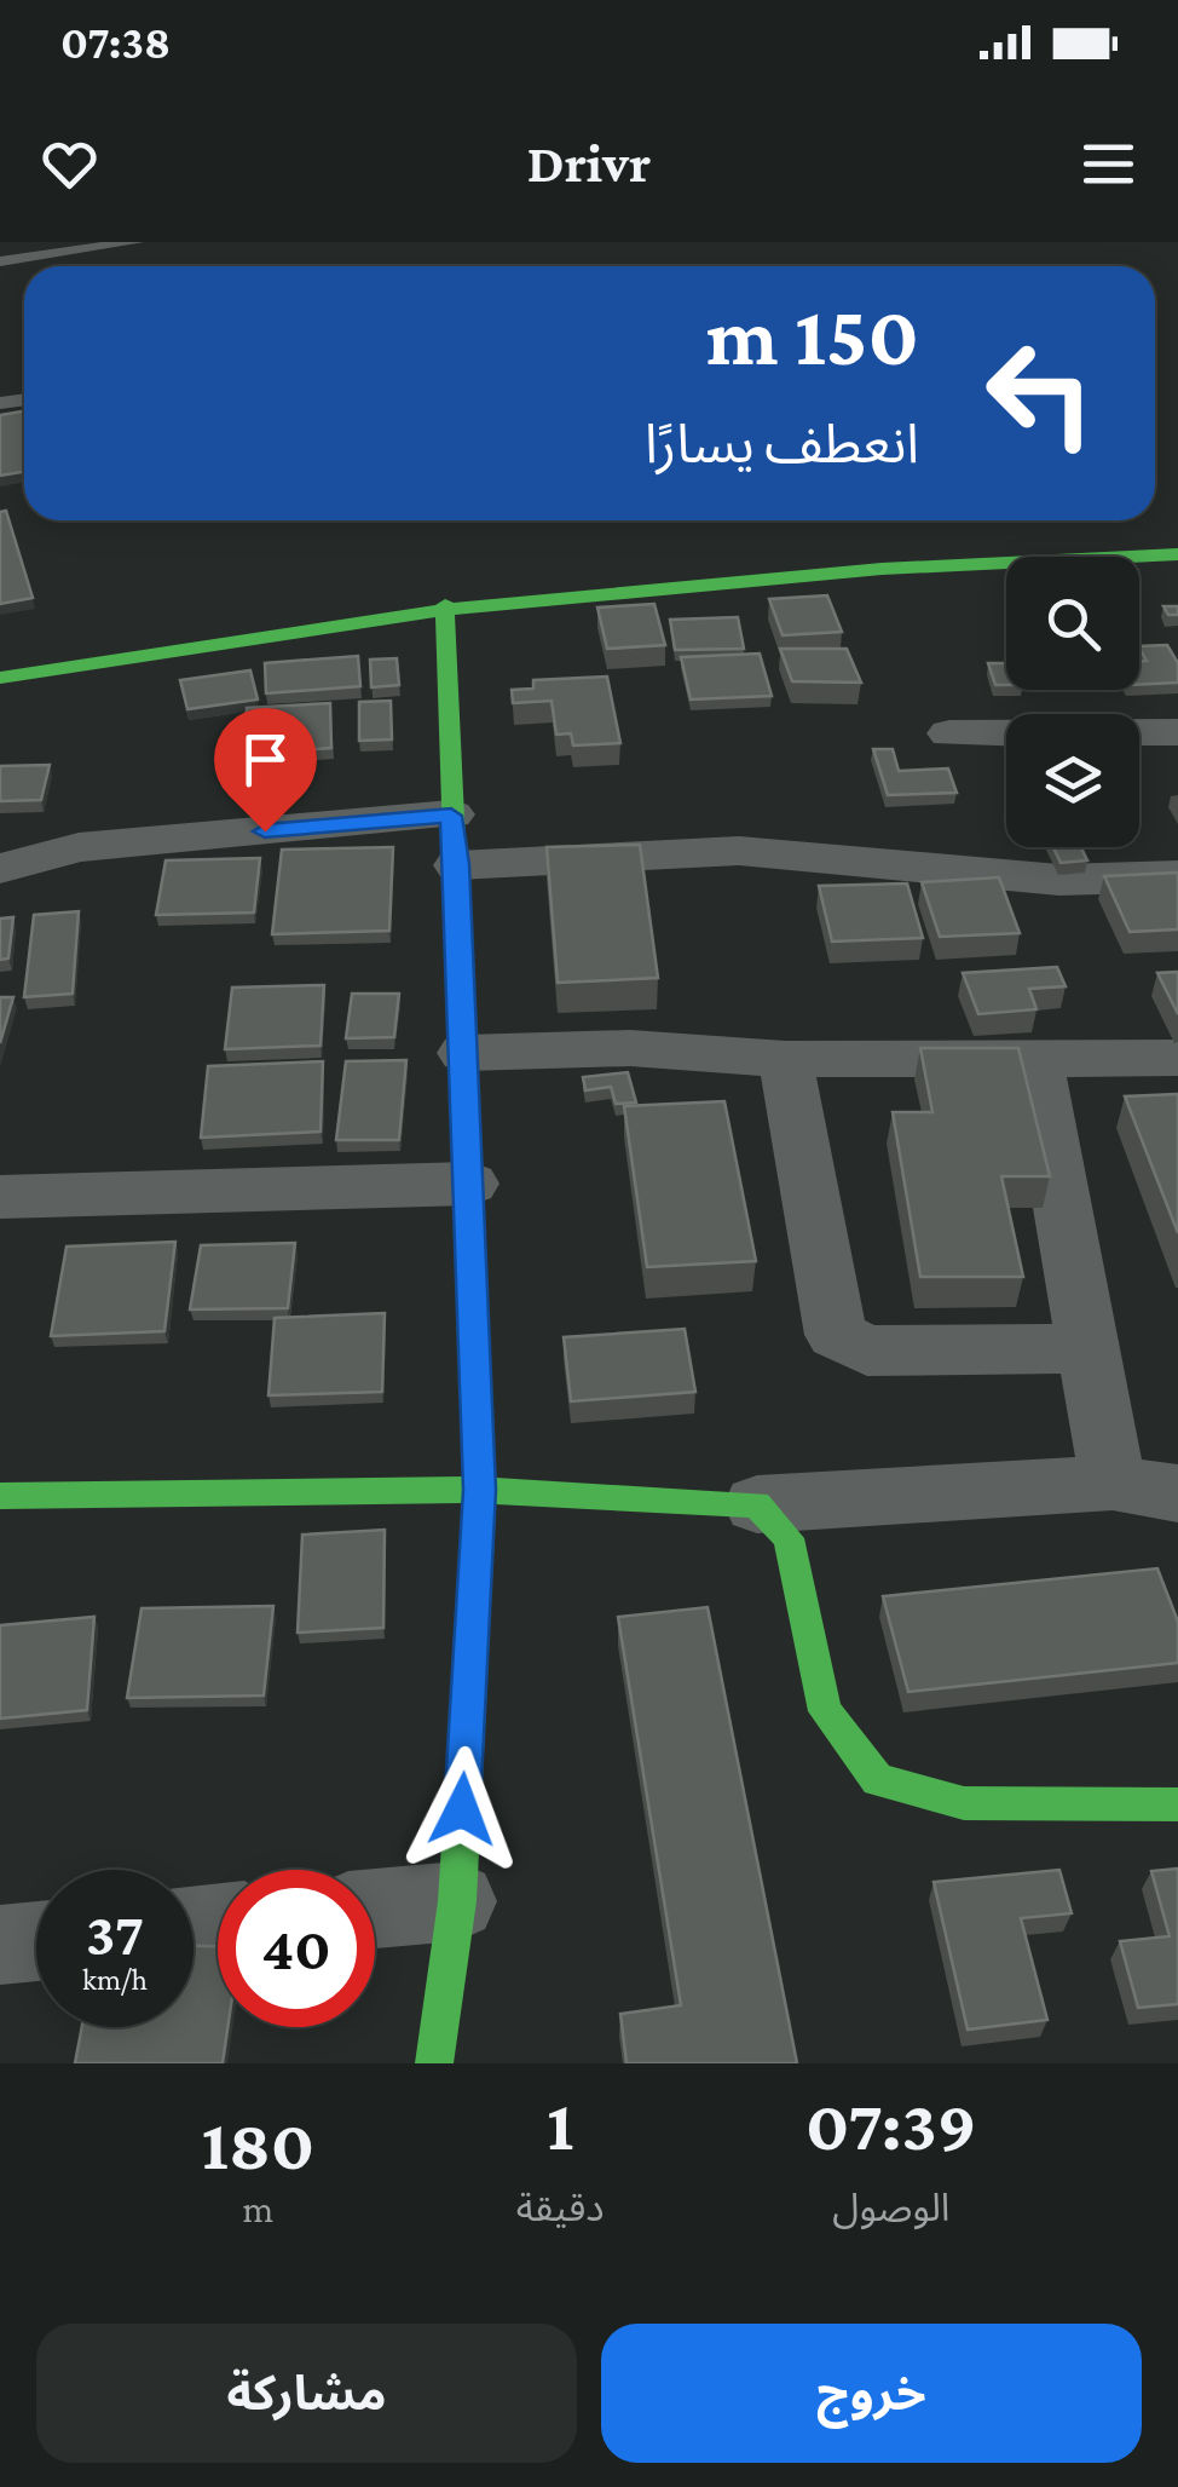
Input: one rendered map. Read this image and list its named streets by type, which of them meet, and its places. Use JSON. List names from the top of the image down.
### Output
{
  "page": {
    "status": "07:38",
    "header": "Drivr",
    "turn": ["150 m", "انعطف يسارًا"],
    "speed": "37 km/h",
    "limit": "40",
    "eta": [
      "07:39",
      "الوصول",
      "1",
      "دقيقة",
      "180",
      "m"
    ],
    "buttons": ["خروج", "مشاركة"]
  }
}
